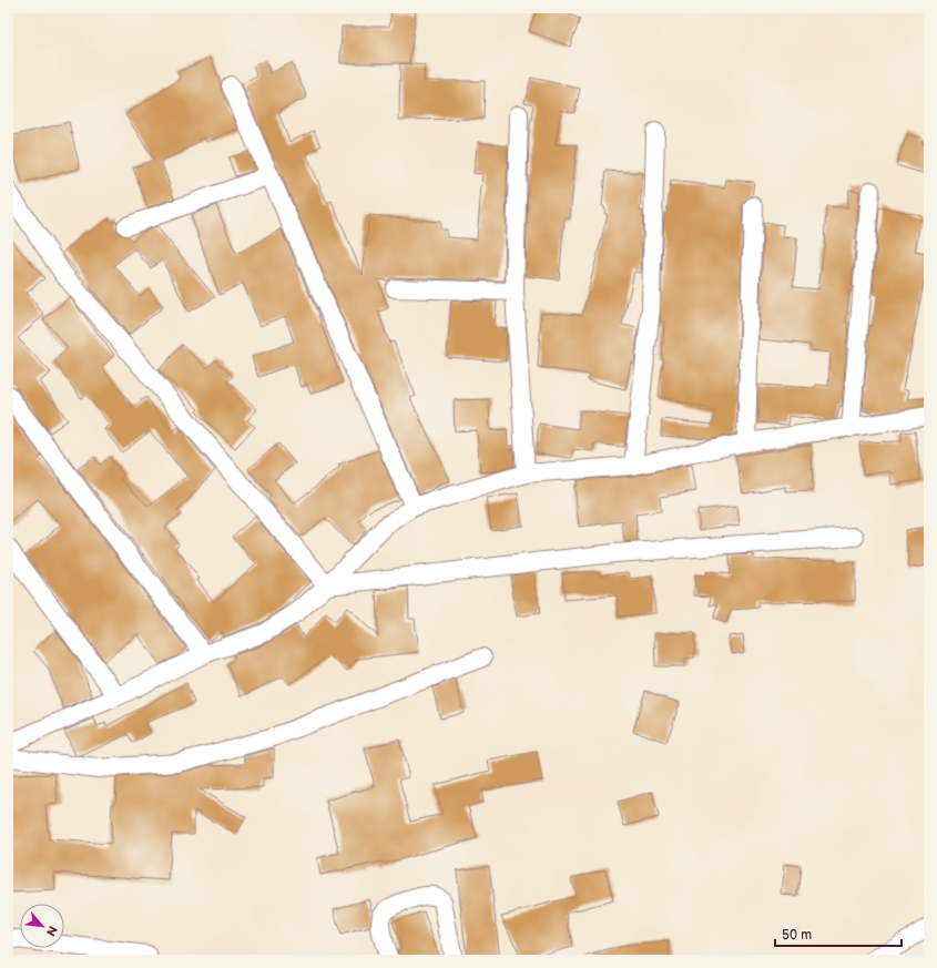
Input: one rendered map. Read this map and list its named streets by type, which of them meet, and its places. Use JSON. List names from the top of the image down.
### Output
{
  "scale_bar": "50 m",
  "north": "bottom right"
}
